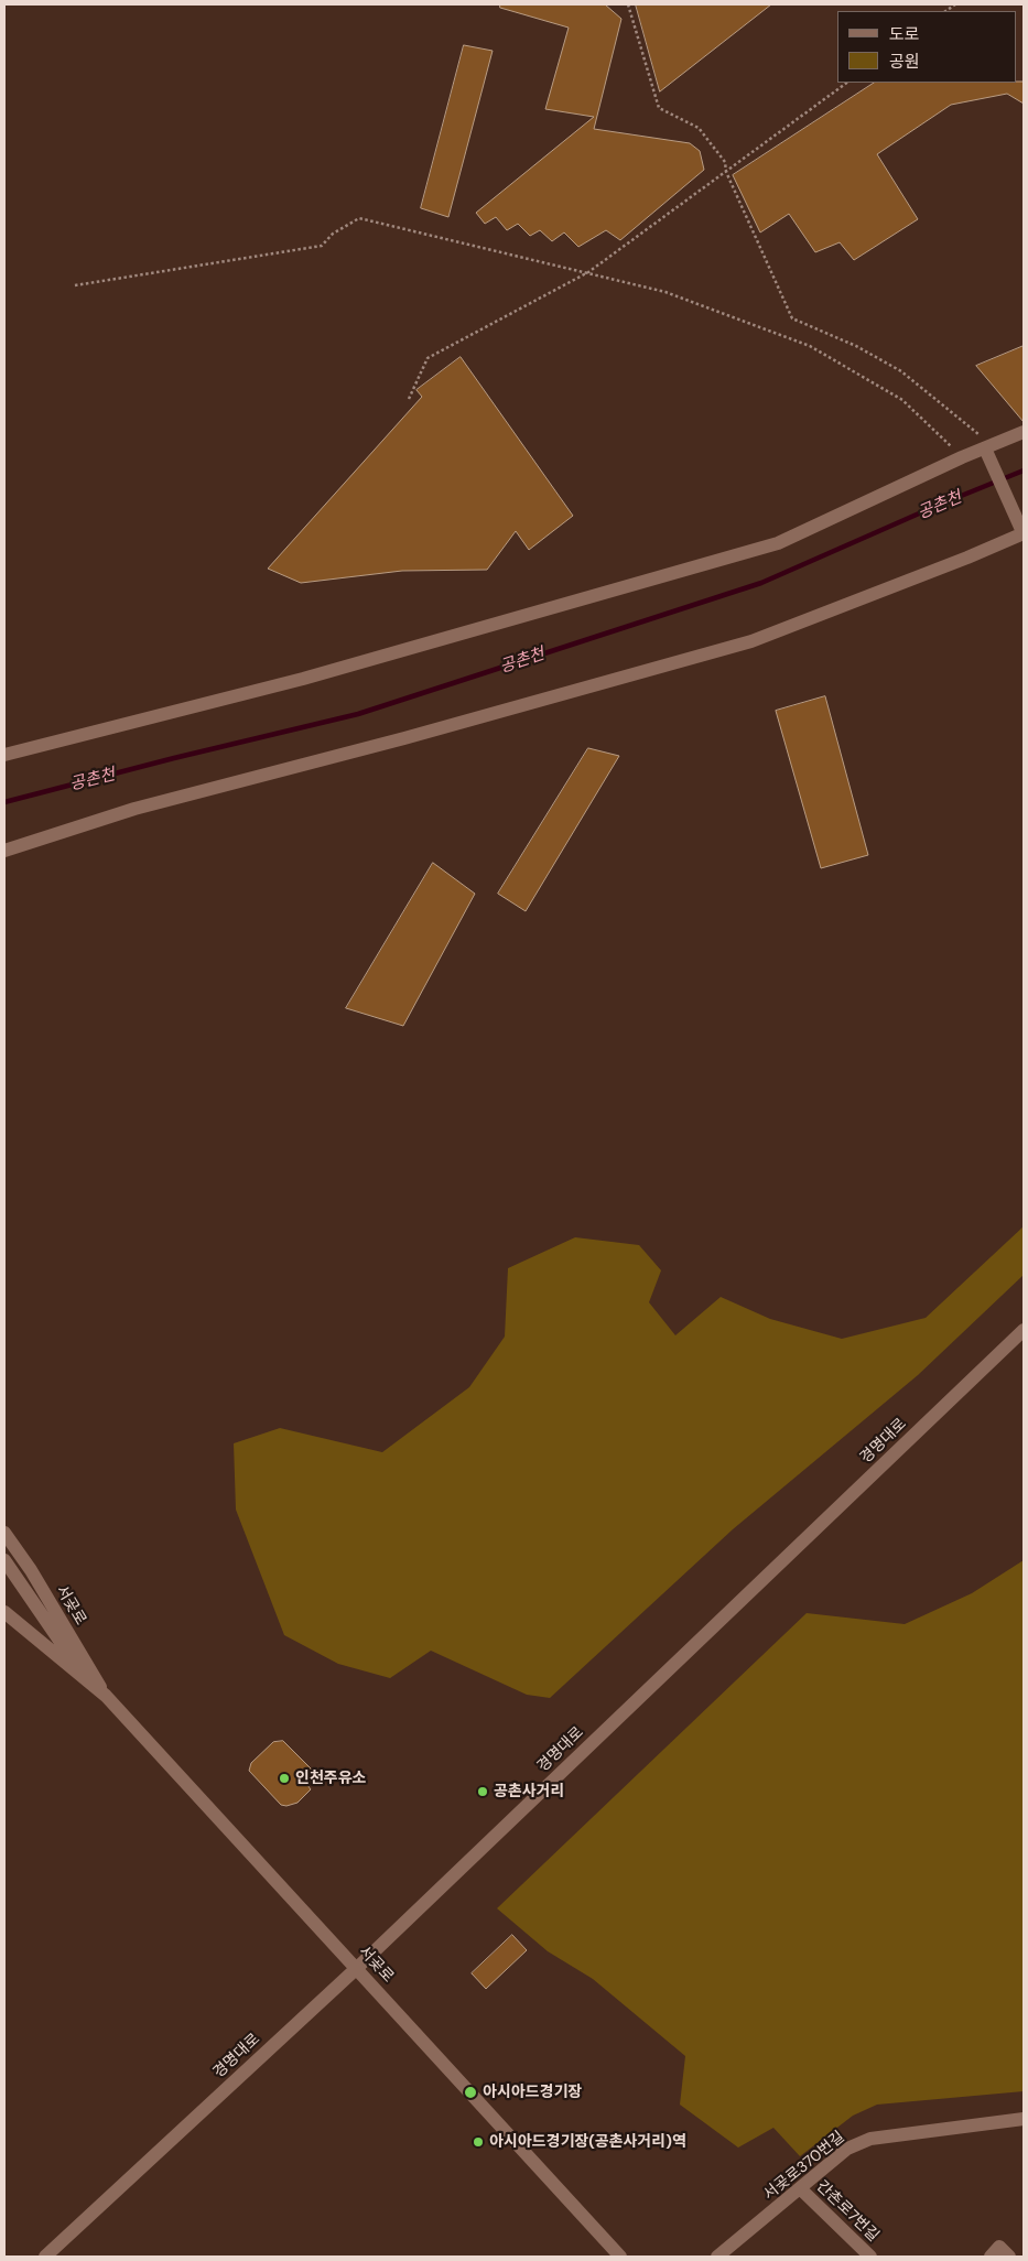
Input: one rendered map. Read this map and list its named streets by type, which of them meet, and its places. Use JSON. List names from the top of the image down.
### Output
{
  "streets": {
    "street": [
      "경명대로",
      "서곶로",
      "서곶로370번길",
      "간촌로7번길"
    ]
  },
  "crossings": [
    ["경명대로", "서곶로"],
    ["서곶로370번길", "간촌로7번길"]
  ],
  "water": ["공촌천"],
  "places": [
    "인천주유소",
    "공촌사거리",
    "아시아드경기장",
    "아시아드경기장(공촌사거리)역"
  ],
  "legend": ["도로", "공원"]
}
